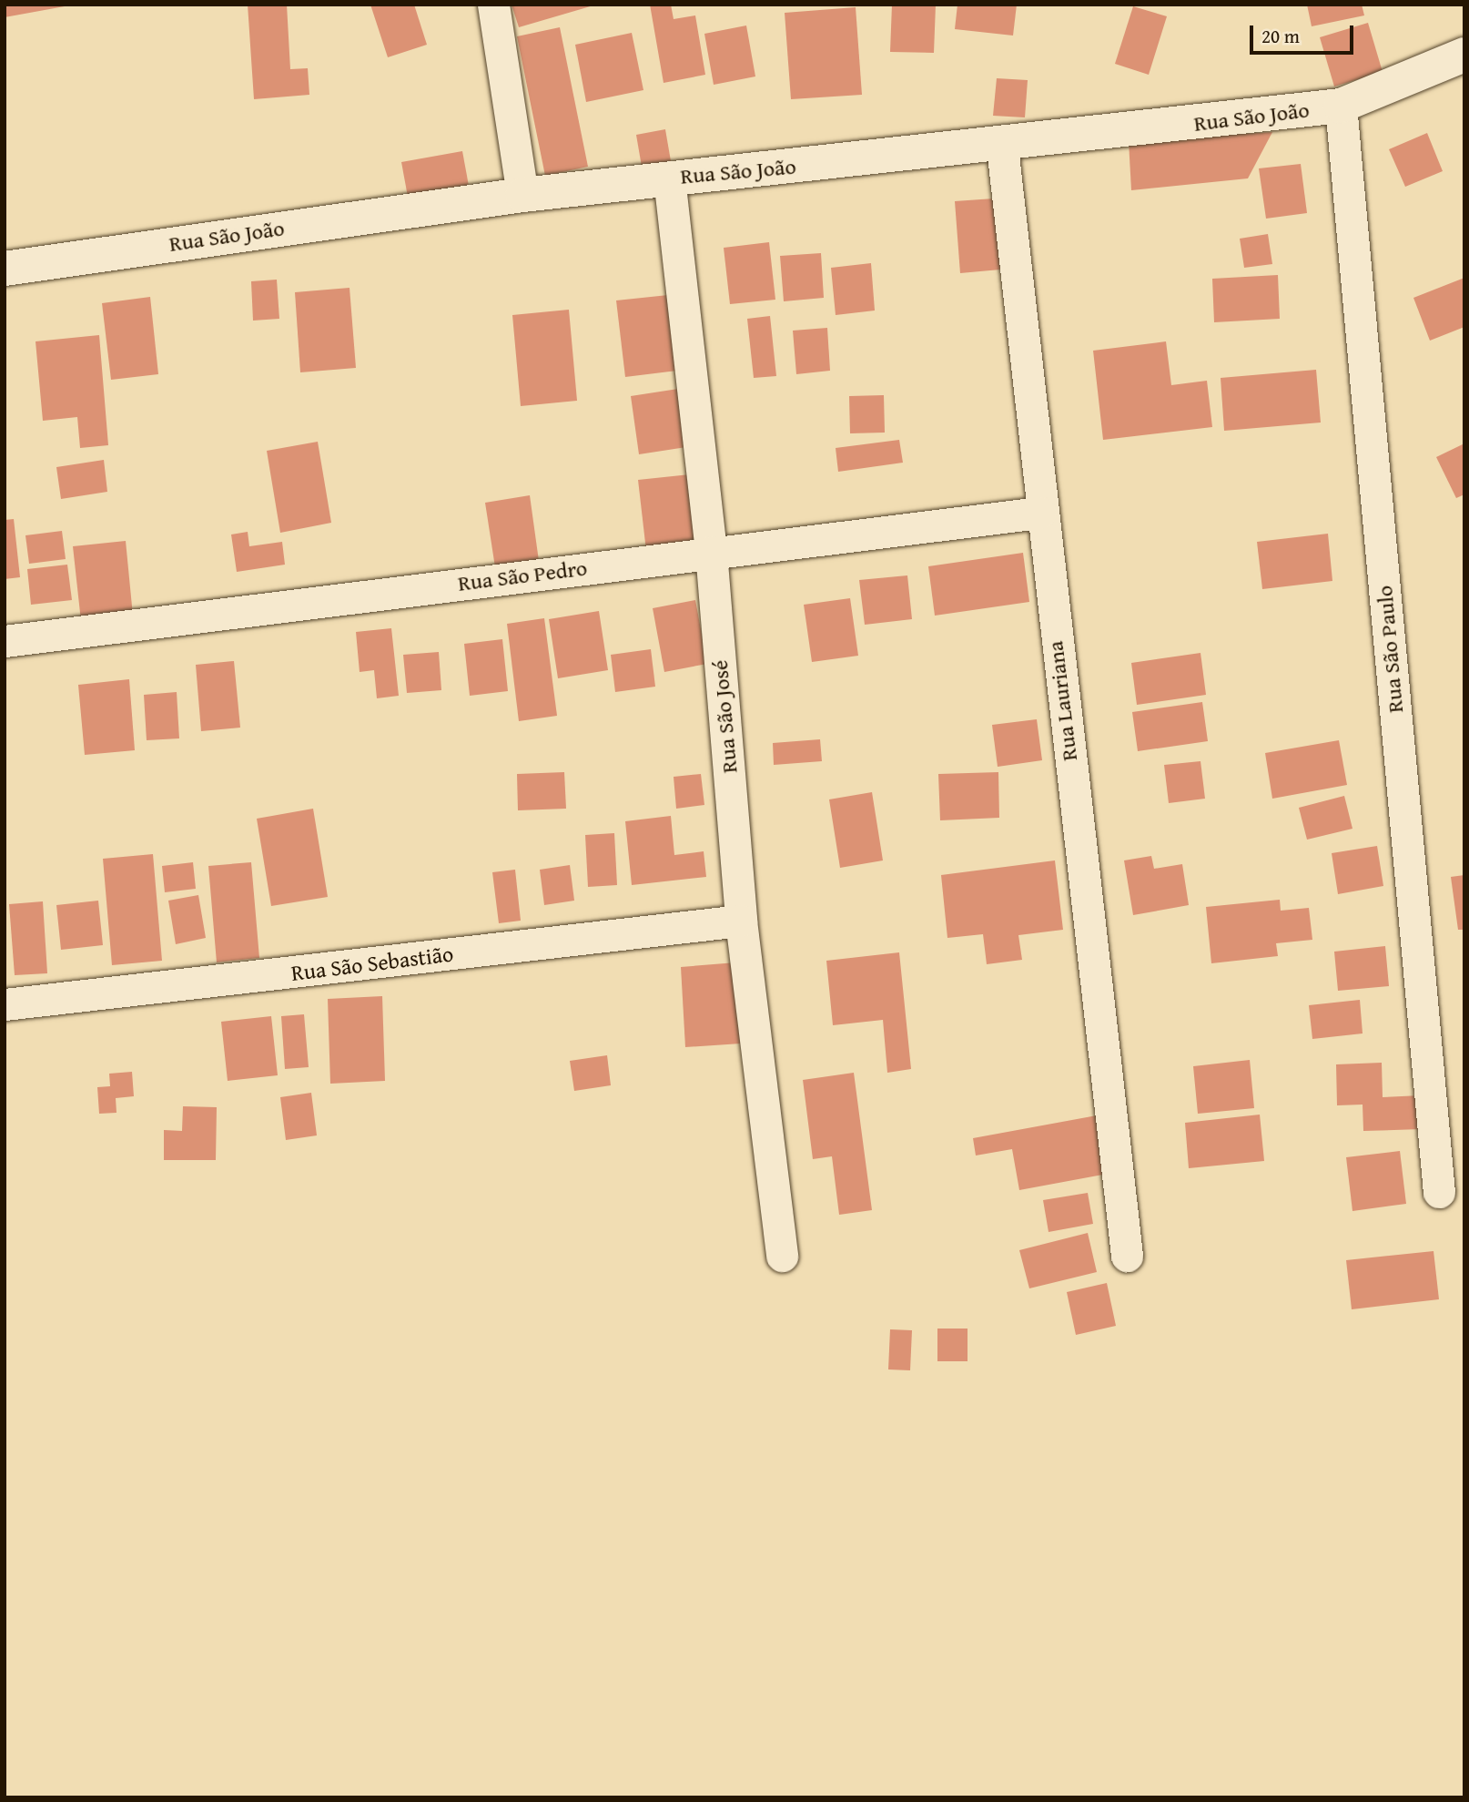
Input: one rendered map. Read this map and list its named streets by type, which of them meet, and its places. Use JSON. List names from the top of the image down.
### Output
{
  "streets": {
    "street": [
      "Rua São João",
      "Rua São Pedro",
      "Rua São Paulo",
      "Rua Lauriana",
      "Rua São José",
      "Rua São Sebastião"
    ]
  },
  "crossings": [
    ["Rua São João", "Rua São Paulo"],
    ["Rua São João", "Rua Lauriana"],
    ["Rua São João", "Rua São José"],
    ["Rua São Pedro", "Rua Lauriana"],
    ["Rua São Pedro", "Rua São José"],
    ["Rua São José", "Rua São Sebastião"]
  ],
  "scale_bar": "20 m"
}
